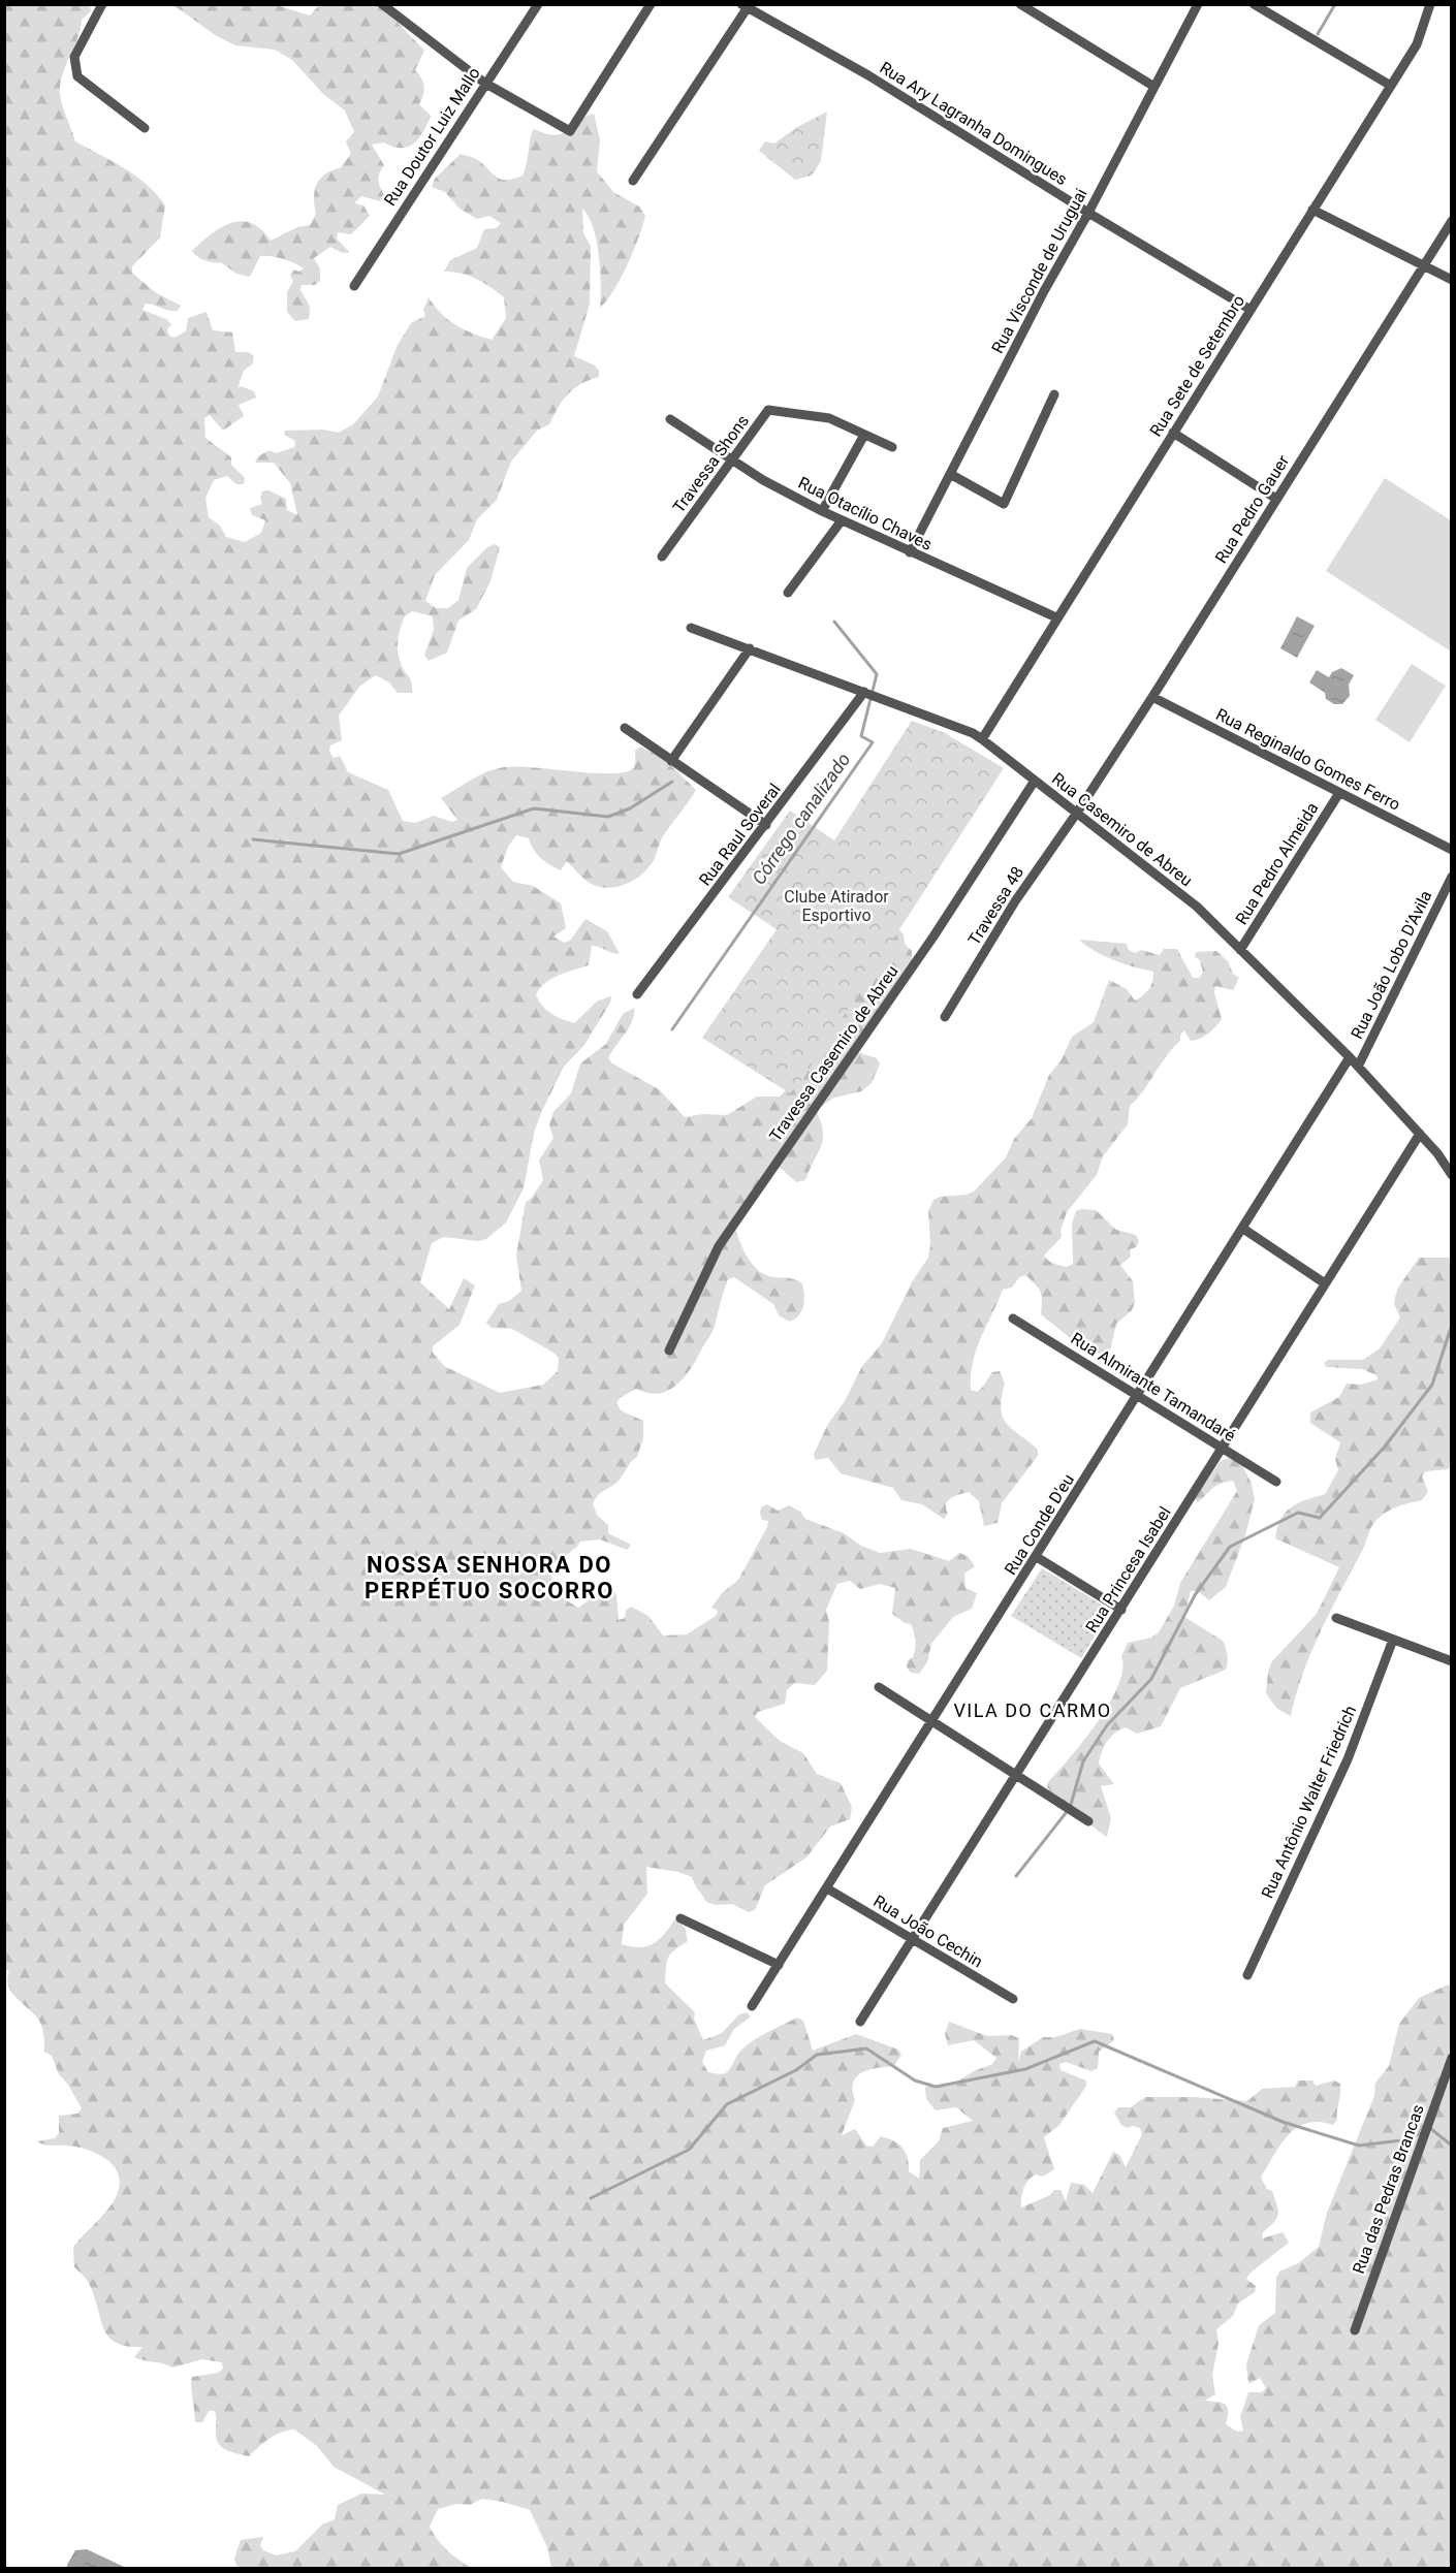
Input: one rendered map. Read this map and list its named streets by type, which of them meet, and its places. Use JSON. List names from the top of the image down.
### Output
{
  "streets": {
    "street": [
      "Rua Ary Lagranha Domingues",
      "Rua Doutor Luiz Mallo",
      "Rua Visconde de Uruguai",
      "Rua Sete de Setembro",
      "Travessa Shons",
      "Rua Pedro Gauer",
      "Rua Otacílio Chaves",
      "Rua Reginaldo Gomes Ferro",
      "Rua Casemiro de Abreu",
      "Rua Raul Soveral",
      "Rua Pedro Almeida",
      "Travessa 48",
      "Rua João Lobo D'Avila",
      "Travessa Casemiro de Abreu",
      "Rua Almirante Tamandaré",
      "Rua Conde D'eu",
      "Rua Princesa Isabel",
      "Rua Antônio Walter Friedrich",
      "Rua João Cechin",
      "Rua das Pedras Brancas"
    ]
  },
  "crossings": [
    ["Rua Ary Lagranha Domingues", "Rua Visconde de Uruguai"],
    ["Rua Ary Lagranha Domingues", "Rua Sete de Setembro"],
    ["Rua Visconde de Uruguai", "Rua Otacílio Chaves"],
    ["Rua Sete de Setembro", "Rua Otacílio Chaves"],
    ["Rua Sete de Setembro", "Rua Casemiro de Abreu"],
    ["Travessa Shons", "Rua Otacílio Chaves"],
    ["Rua Pedro Gauer", "Rua Reginaldo Gomes Ferro"],
    ["Rua Pedro Gauer", "Rua Casemiro de Abreu"],
    ["Rua Pedro Gauer", "Travessa 48"],
    ["Rua Reginaldo Gomes Ferro", "Rua Pedro Almeida"],
    ["Rua Casemiro de Abreu", "Rua Raul Soveral"],
    ["Rua Casemiro de Abreu", "Rua Pedro Almeida"],
    ["Rua Casemiro de Abreu", "Travessa 48"],
    ["Rua Casemiro de Abreu", "Rua João Lobo D'Avila"],
    ["Rua Casemiro de Abreu", "Travessa Casemiro de Abreu"],
    ["Rua Casemiro de Abreu", "Rua Conde D'eu"],
    ["Rua Casemiro de Abreu", "Rua Princesa Isabel"],
    ["Rua Almirante Tamandaré", "Rua Conde D'eu"],
    ["Rua Almirante Tamandaré", "Rua Princesa Isabel"],
    ["Rua Conde D'eu", "Rua João Cechin"],
    ["Rua Princesa Isabel", "Rua João Cechin"]
  ],
  "districts": ["NOSSA SENHORA DO PERPÉTUO SOCORRO", "VILA DO CARMO"],
  "water": ["Córrego canalizado"],
  "parks": ["Clube Atirador Esportivo"]
}
